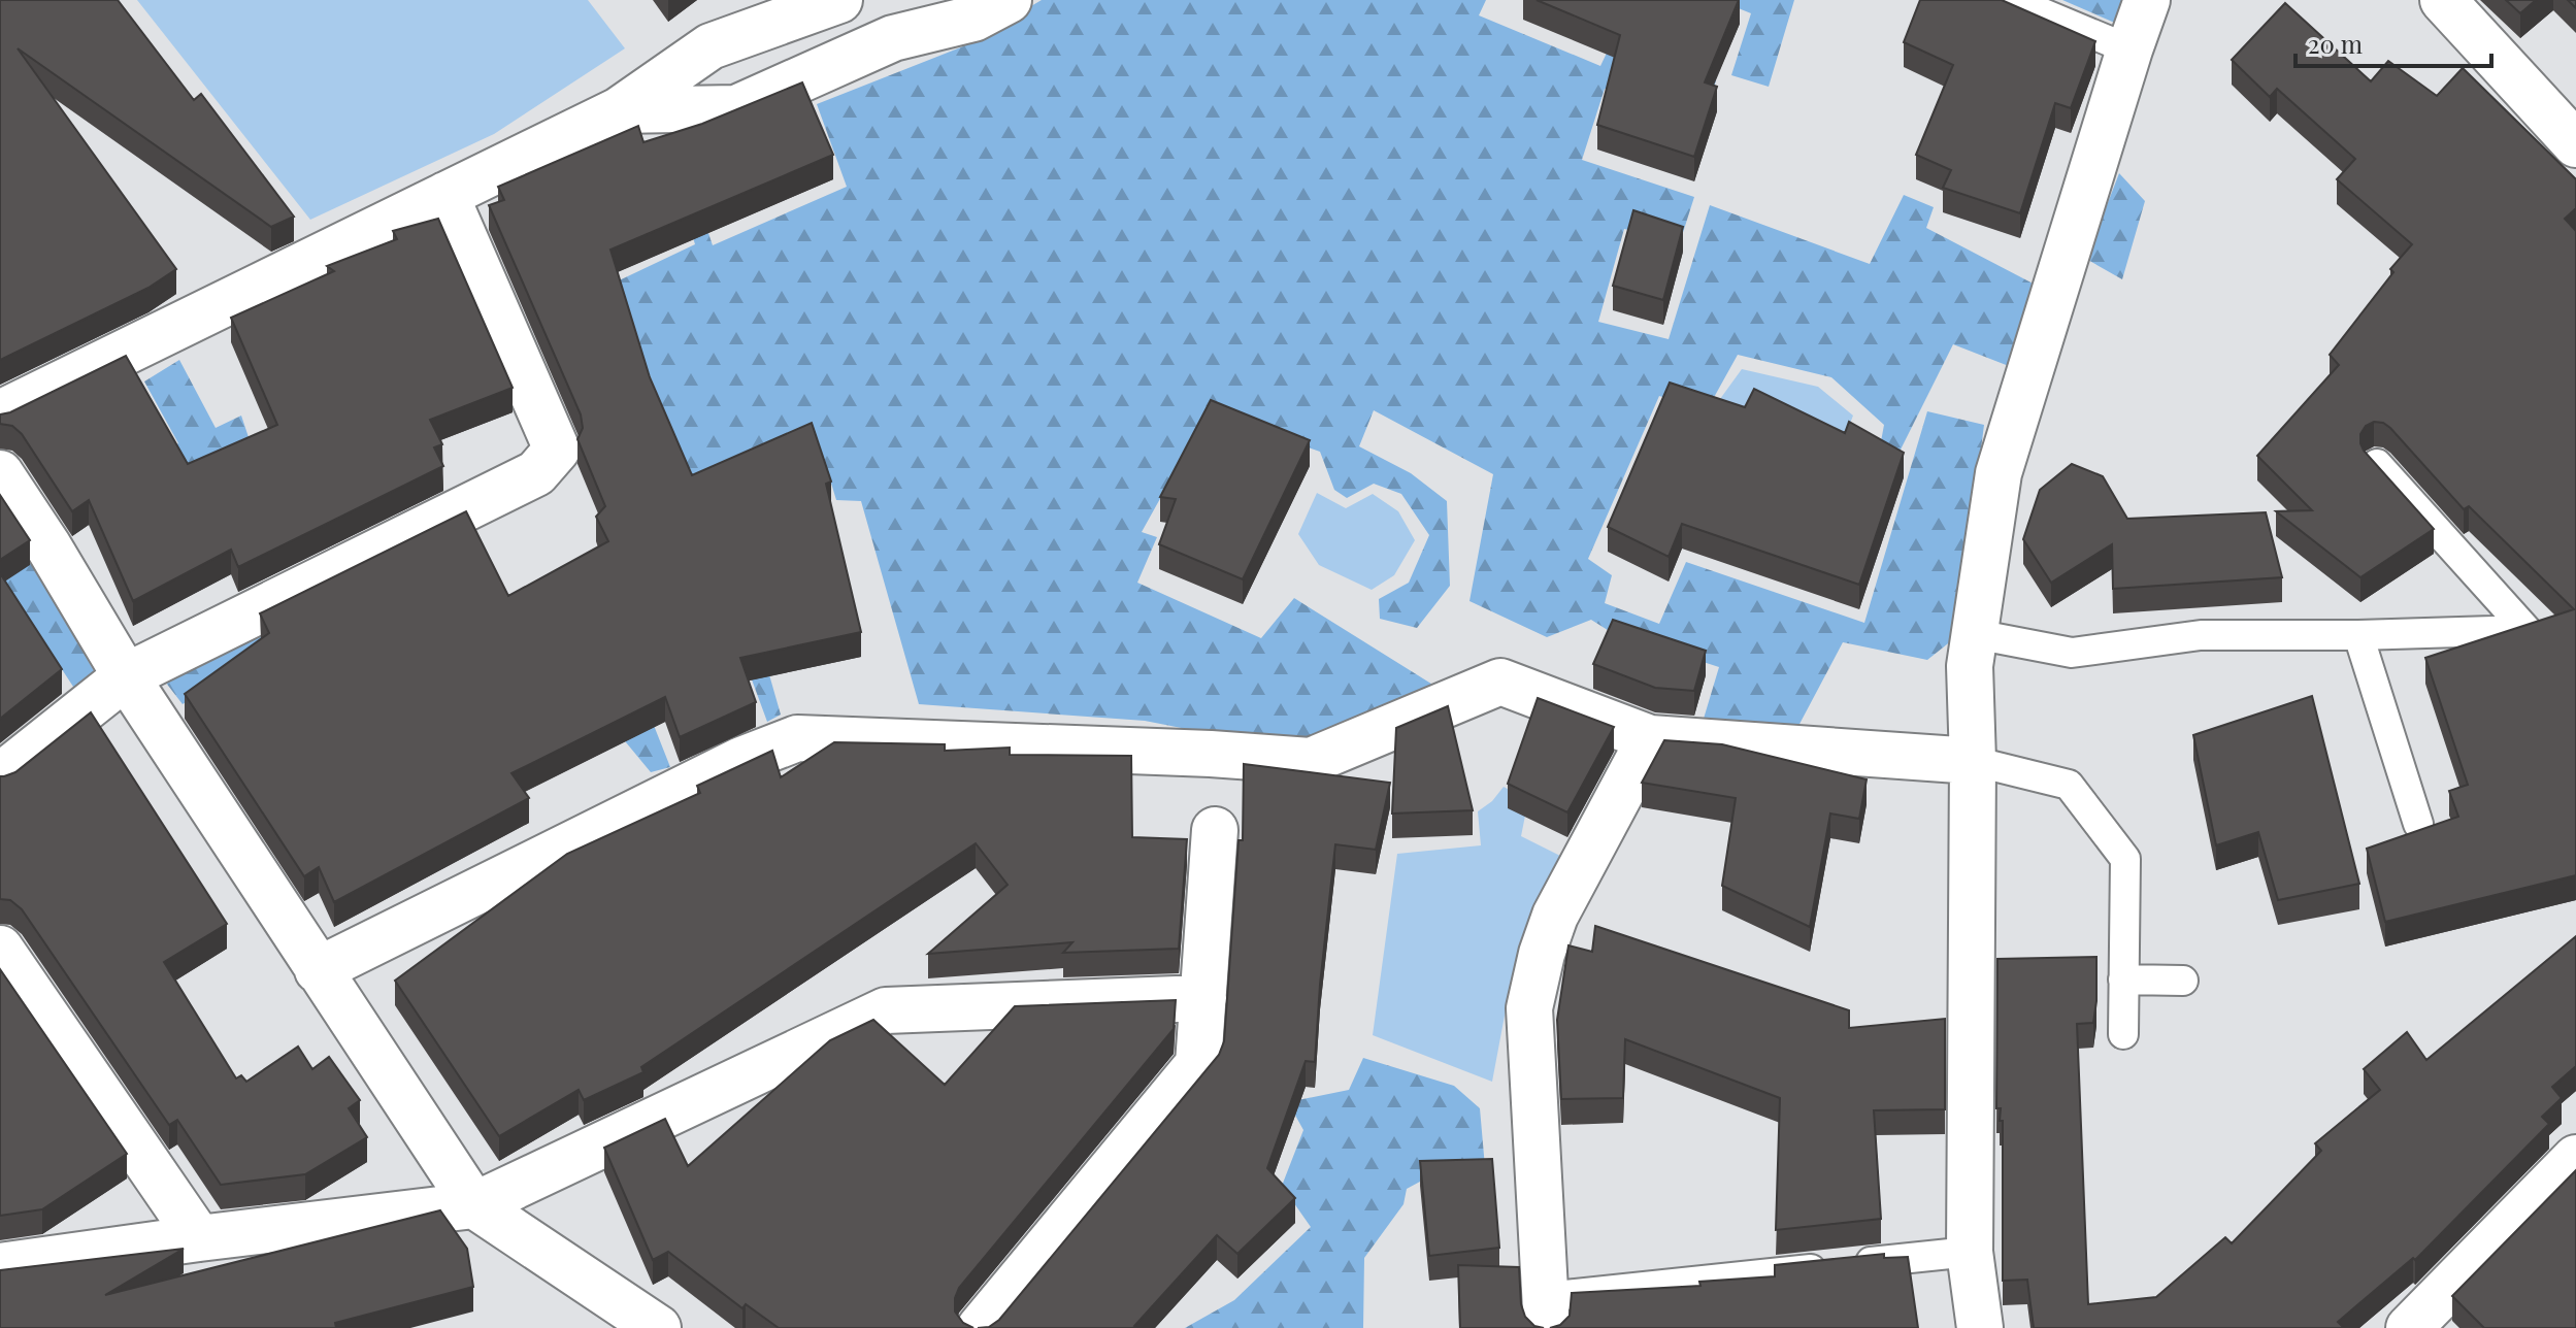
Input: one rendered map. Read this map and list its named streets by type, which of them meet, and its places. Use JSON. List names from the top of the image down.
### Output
{
  "scale_bar": "20 m"
}
